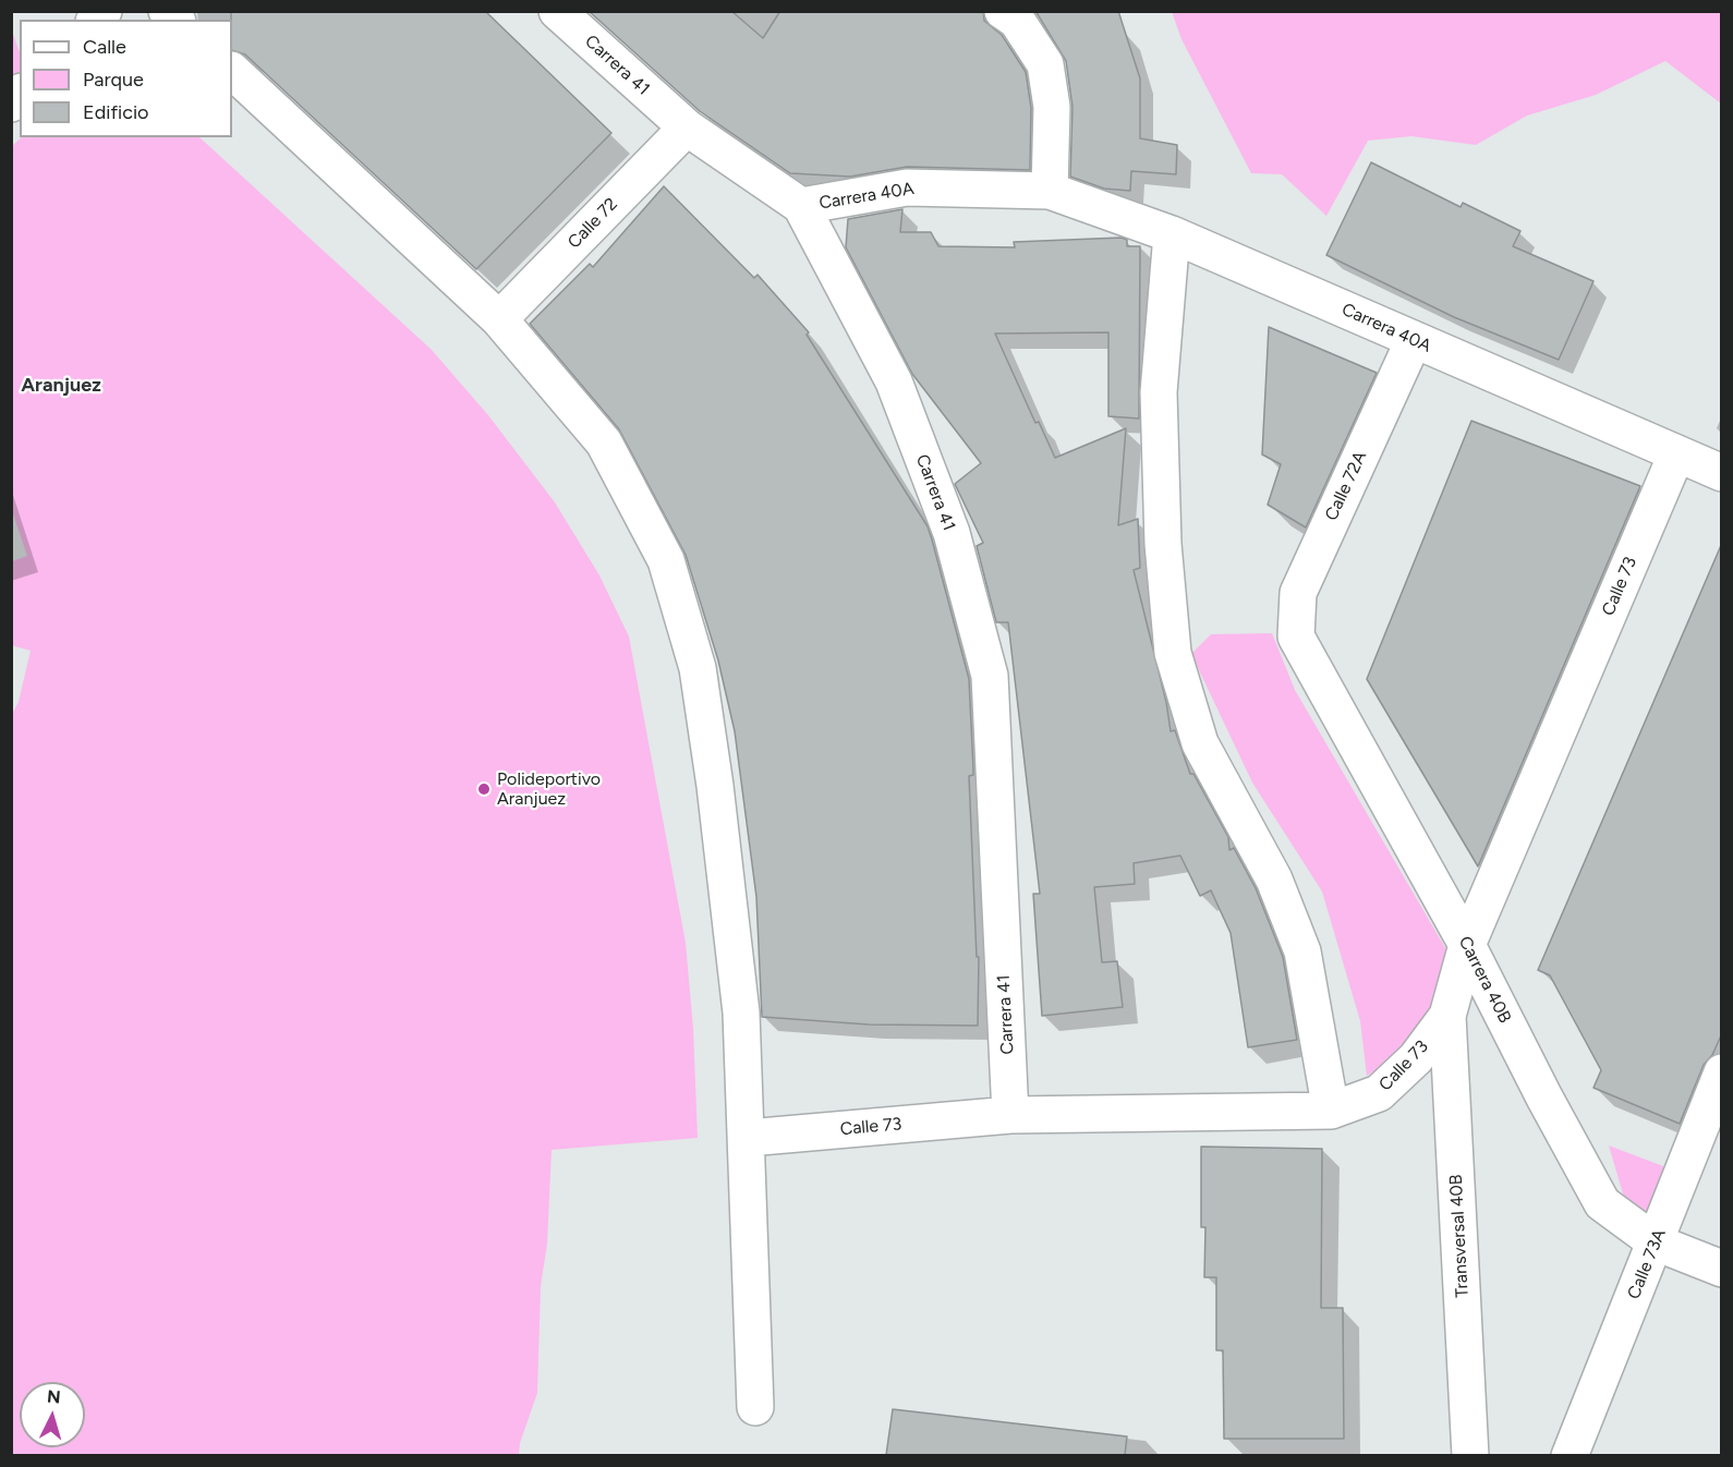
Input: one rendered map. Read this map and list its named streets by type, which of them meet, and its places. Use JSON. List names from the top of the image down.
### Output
{
  "streets": {
    "street": [
      "Carrera 41",
      "Carrera 40A",
      "Calle 72",
      "Calle 72A",
      "Calle 73",
      "Carrera 40B",
      "Transversal 40B",
      "Calle 73A"
    ]
  },
  "crossings": [
    ["Carrera 41", "Carrera 40A"],
    ["Carrera 41", "Calle 72"],
    ["Carrera 41", "Calle 73"],
    ["Carrera 40A", "Calle 72A"],
    ["Carrera 40A", "Calle 73"],
    ["Calle 72A", "Carrera 40B"],
    ["Calle 73", "Carrera 40B"],
    ["Calle 73", "Transversal 40B"],
    ["Carrera 40B", "Calle 73A"]
  ],
  "districts": ["Aranjuez"],
  "places": ["Polideportivo Aranjuez"],
  "legend": ["Calle", "Parque", "Edificio"],
  "north": "top"
}
